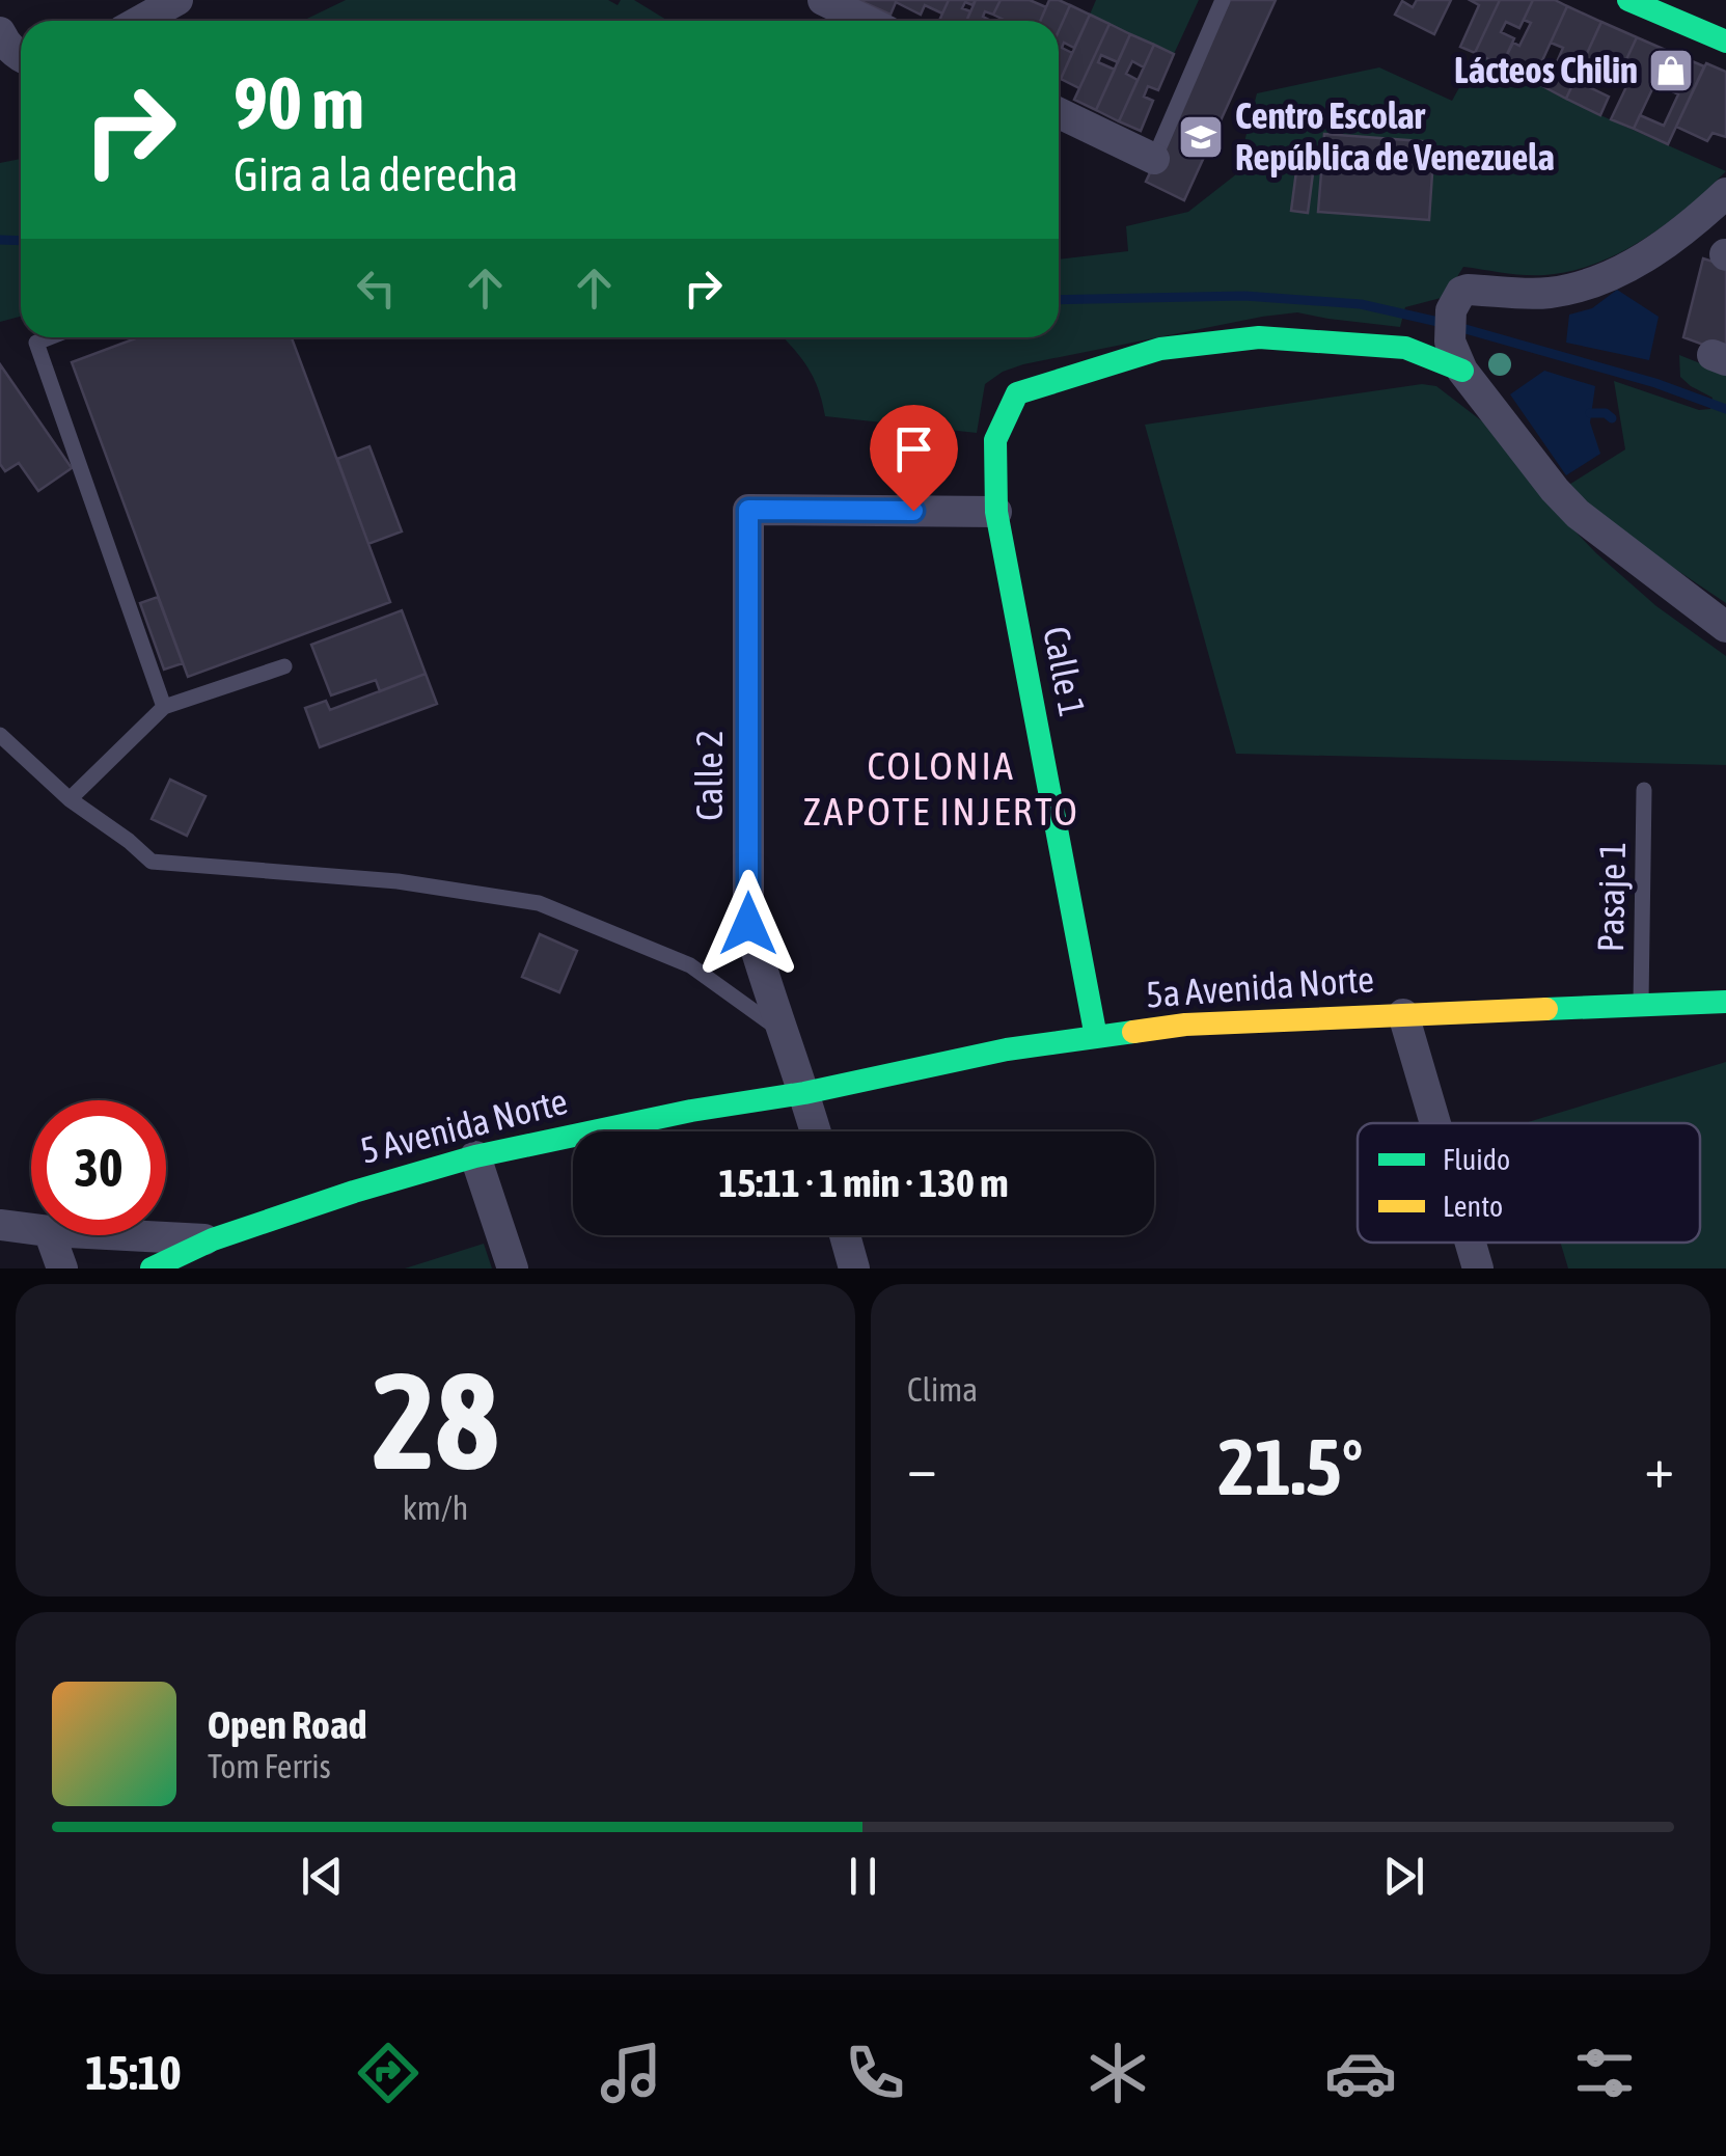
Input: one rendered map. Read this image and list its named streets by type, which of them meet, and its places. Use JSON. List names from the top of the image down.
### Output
{
  "streets": {
    "street": [
      "Calle 1",
      "Calle 2",
      "5a Avenida Norte",
      "5 Avenida Norte"
    ],
    "lane": ["Pasaje 1"]
  },
  "crossings": [
    ["Calle 1", "Calle 2"],
    ["Calle 1", "5a Avenida Norte"],
    ["Calle 2", "5a Avenida Norte"],
    ["Calle 2", "5 Avenida Norte"],
    ["Pasaje 1", "5a Avenida Norte"],
    ["5a Avenida Norte", "5 Avenida Norte"]
  ],
  "districts": ["COLONIA ZAPOTE INJERTO"],
  "places": {
    "shop": ["Lácteos Chilin"],
    "school or university": ["Centro Escolar República de Venezuela"]
  },
  "legend": ["Fluido", "Lento"],
  "page": {
    "turn": ["90 m", "Gira a la derecha"],
    "limit": "30",
    "trip": "15:11 · 1 min · 130 m",
    "tile": [
      ["28", "km/h"],
      "Clima"
    ],
    "heat": ["−", "21.5°", "+"],
    "song": ["Open Road", "Tom Ferris"],
    "tabs": "15:10"
  }
}
